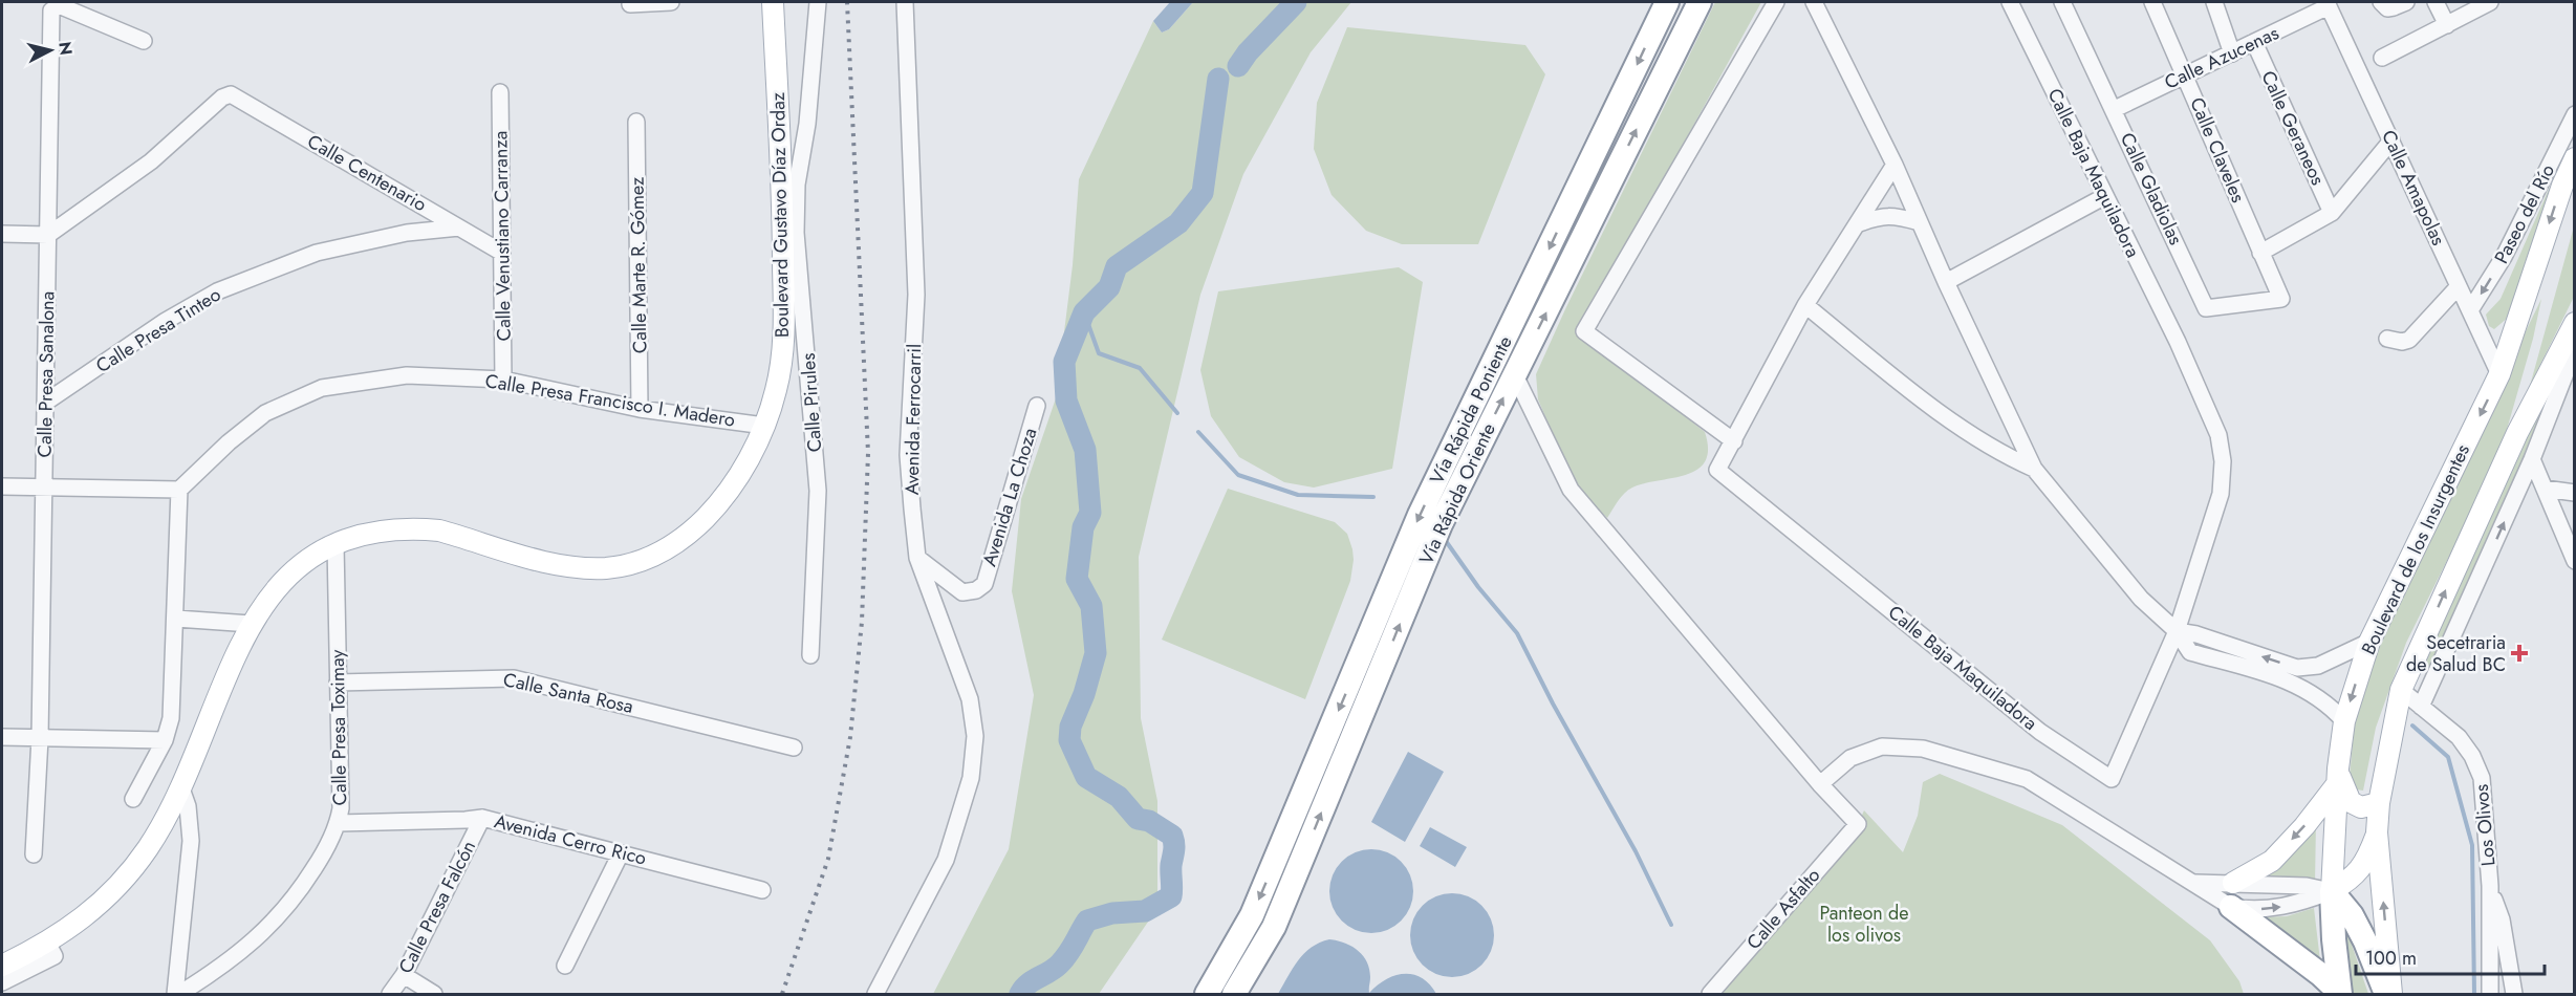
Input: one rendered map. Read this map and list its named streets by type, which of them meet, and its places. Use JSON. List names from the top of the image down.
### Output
{
  "streets": {
    "highway": ["Vía Rápida Poniente", "Vía Rápida Oriente", "Boulevard de los Insurgentes"],
    "main road": ["Boulevard Gustavo Díaz Ordaz"],
    "street": [
      "Calle Azucenas",
      "Calle Geraneos",
      "Calle Claveles",
      "Calle Centenario",
      "Calle Baja Maquiladora",
      "Calle Amapolas",
      "Calle Gladiolas",
      "Paseo del Río",
      "Calle Venustiano Carranza",
      "Calle Marte R. Gómez",
      "Calle Presa Tinteo",
      "Calle Presa Sanalona",
      "Calle Presa Francisco I. Madero",
      "Calle Pirules",
      "Avenida Ferrocarril",
      "Avenida La Choza",
      "Calle Santa Rosa",
      "Calle Presa Toximay",
      "Los Olivos",
      "Avenida Cerro Rico",
      "Calle Presa Falcón",
      "Calle Asfalto"
    ]
  },
  "crossings": [
    ["Calle Azucenas", "Calle Geraneos"],
    ["Calle Azucenas", "Calle Claveles"],
    ["Calle Azucenas", "Calle Amapolas"],
    ["Calle Azucenas", "Calle Gladiolas"],
    ["Calle Claveles", "Calle Gladiolas"],
    ["Calle Centenario", "Calle Venustiano Carranza"],
    ["Calle Centenario", "Calle Presa Tinteo"],
    ["Calle Centenario", "Calle Presa Sanalona"],
    ["Calle Amapolas", "Paseo del Río"],
    ["Calle Amapolas", "Boulevard de los Insurgentes"],
    ["Boulevard Gustavo Díaz Ordaz", "Calle Presa Francisco I. Madero"],
    ["Boulevard Gustavo Díaz Ordaz", "Calle Pirules"],
    ["Boulevard Gustavo Díaz Ordaz", "Calle Presa Toximay"],
    ["Calle Venustiano Carranza", "Calle Presa Francisco I. Madero"],
    ["Calle Marte R. Gómez", "Calle Presa Francisco I. Madero"],
    ["Calle Presa Tinteo", "Calle Presa Sanalona"],
    ["Avenida Ferrocarril", "Avenida La Choza"],
    ["Calle Santa Rosa", "Calle Presa Toximay"],
    ["Calle Presa Toximay", "Avenida Cerro Rico"],
    ["Avenida Cerro Rico", "Calle Presa Falcón"]
  ],
  "one_way": ["Paseo del Río", "Vía Rápida Poniente", "Vía Rápida Oriente"],
  "parks": ["Panteon de los olivos"],
  "places": {
    "health": ["Secetraria de Salud BC"]
  },
  "scale_bar": "100 m",
  "north": "right"
}
